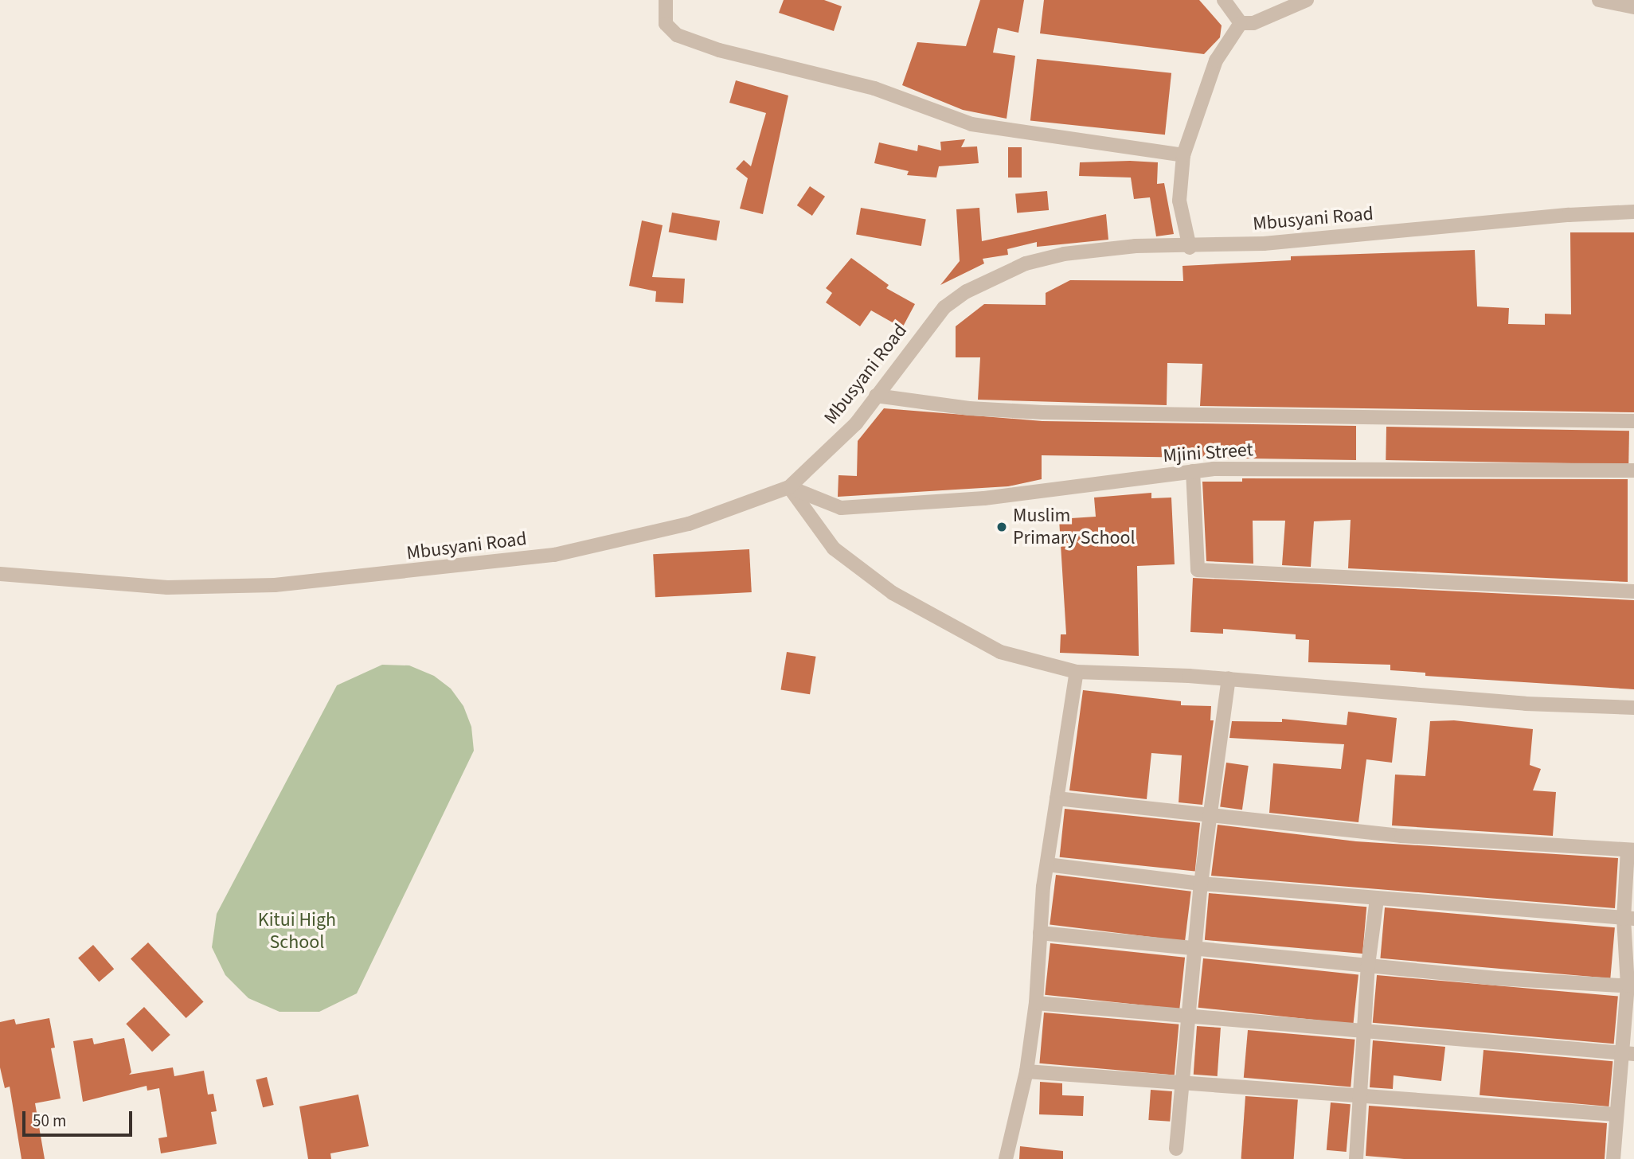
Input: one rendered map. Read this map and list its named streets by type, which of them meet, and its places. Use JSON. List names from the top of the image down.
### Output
{
  "streets": {
    "street": ["Mbusyani Road", "Mjini Street"]
  },
  "crossings": [
    ["Mbusyani Road", "Mjini Street"]
  ],
  "parks": ["Kitui High School"],
  "places": ["Muslim Primary School"],
  "scale_bar": "50 m"
}
